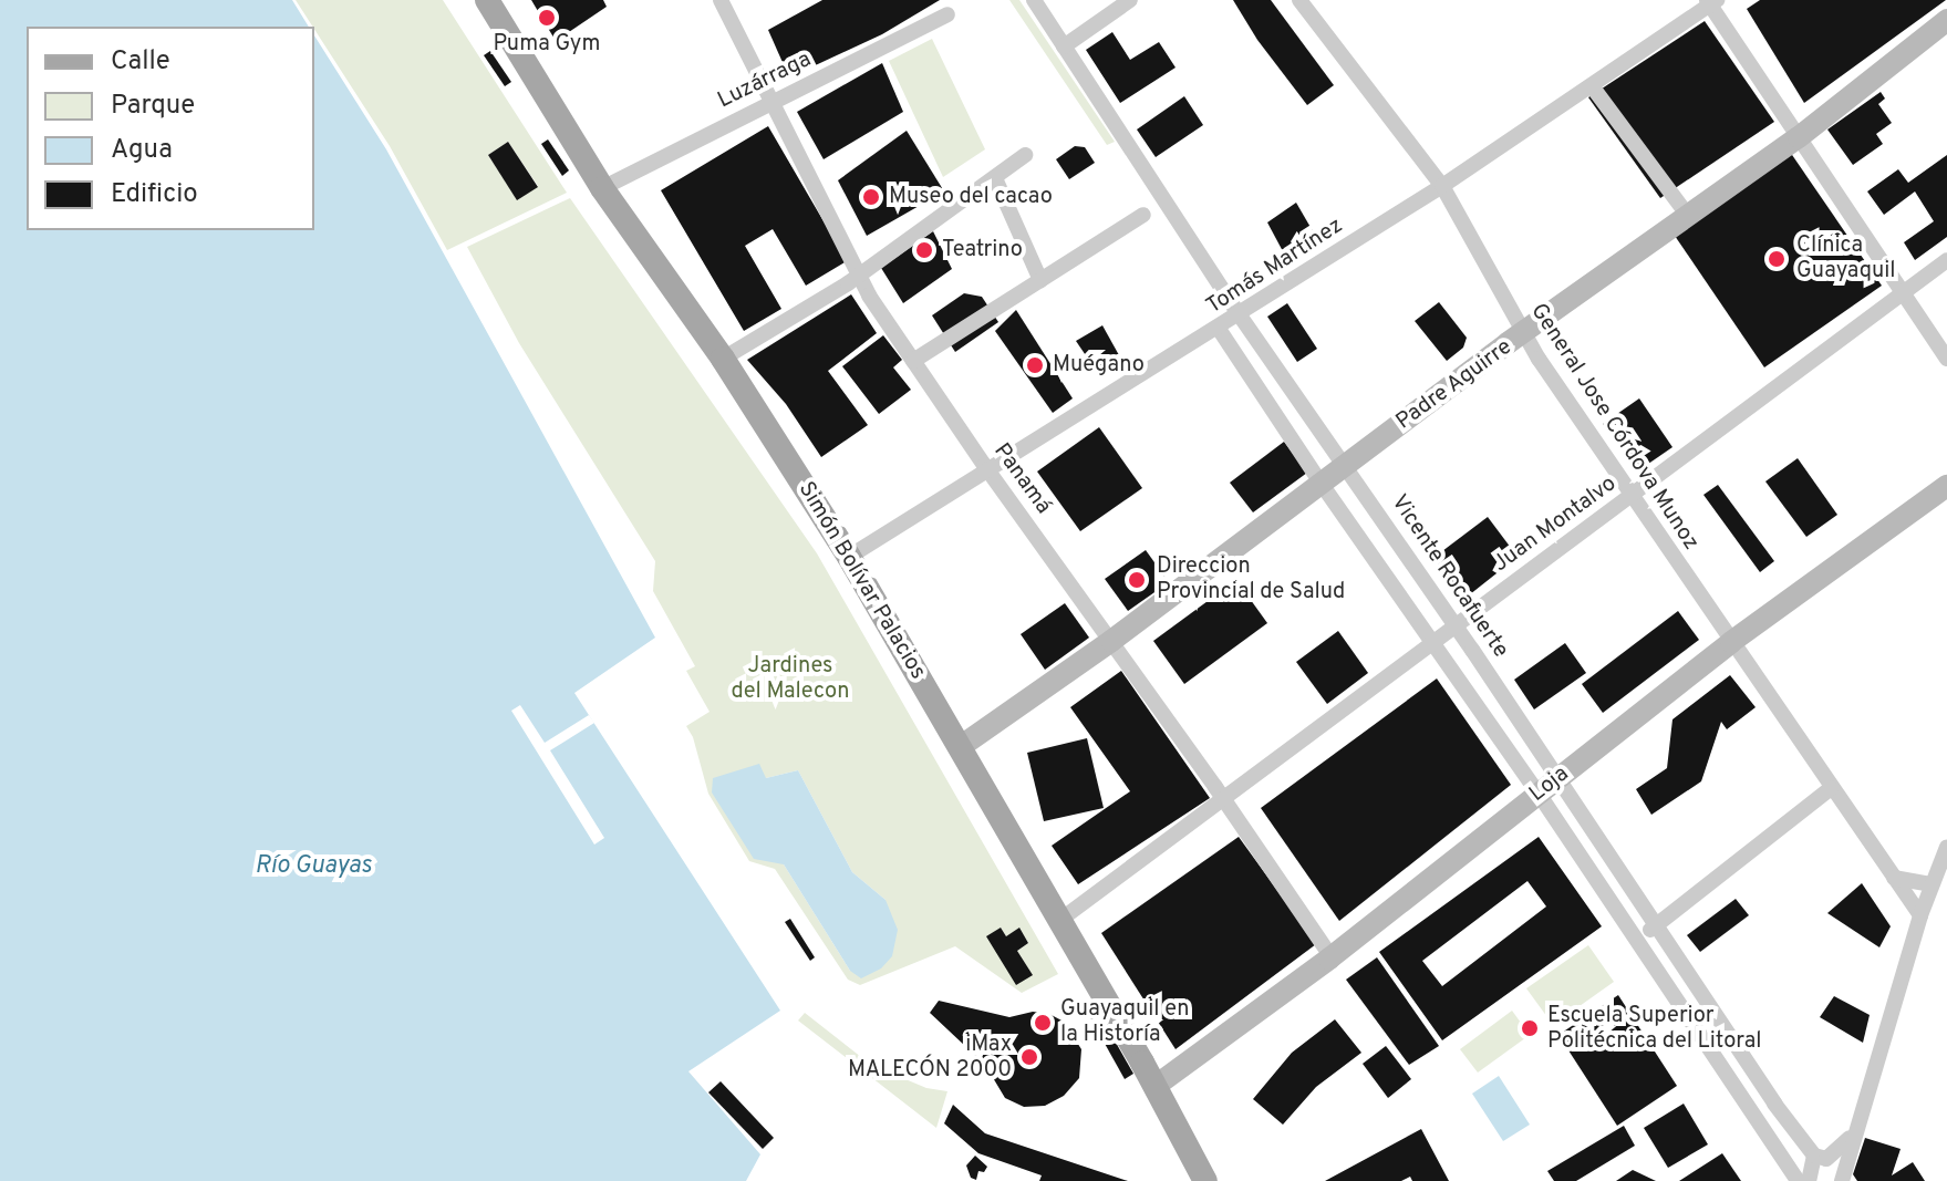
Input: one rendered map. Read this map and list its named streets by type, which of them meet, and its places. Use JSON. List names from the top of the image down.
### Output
{
  "streets": {
    "main road": ["Padre Aguirre", "Simón Bolívar Palacios", "Loja"],
    "street": [
      "Luzárraga",
      "Tomás Martínez",
      "General Jose Córdova Munoz",
      "Panamá",
      "Juan Montalvo",
      "Vicente Rocafuerte"
    ]
  },
  "crossings": [
    ["Luzárraga", "Panamá"],
    ["Luzárraga", "Simón Bolívar Palacios"],
    ["Tomás Martínez", "General Jose Córdova Munoz"],
    ["Tomás Martínez", "Panamá"],
    ["Tomás Martínez", "Vicente Rocafuerte"],
    ["Tomás Martínez", "Simón Bolívar Palacios"],
    ["Padre Aguirre", "General Jose Córdova Munoz"],
    ["Padre Aguirre", "Panamá"],
    ["Padre Aguirre", "Vicente Rocafuerte"],
    ["Padre Aguirre", "Simón Bolívar Palacios"],
    ["General Jose Córdova Munoz", "Juan Montalvo"],
    ["General Jose Córdova Munoz", "Loja"],
    ["Panamá", "Juan Montalvo"],
    ["Panamá", "Loja"],
    ["Juan Montalvo", "Vicente Rocafuerte"],
    ["Juan Montalvo", "Simón Bolívar Palacios"],
    ["Vicente Rocafuerte", "Loja"],
    ["Simón Bolívar Palacios", "Loja"]
  ],
  "water": ["Río Guayas"],
  "parks": ["Jardines del Malecon"],
  "places": [
    "Puma Gym",
    "Museo del cacao",
    "Teatrino",
    "Clínica Guayaquil",
    "Muégano",
    "Direccion Provincial de Salud",
    "Guayaquil en la Historía",
    "Escuela Superior Politécnica del Litoral",
    "iMax MALECÓN 2000"
  ],
  "legend": [
    "Calle",
    "Parque",
    "Agua",
    "Edificio"
  ]
}
